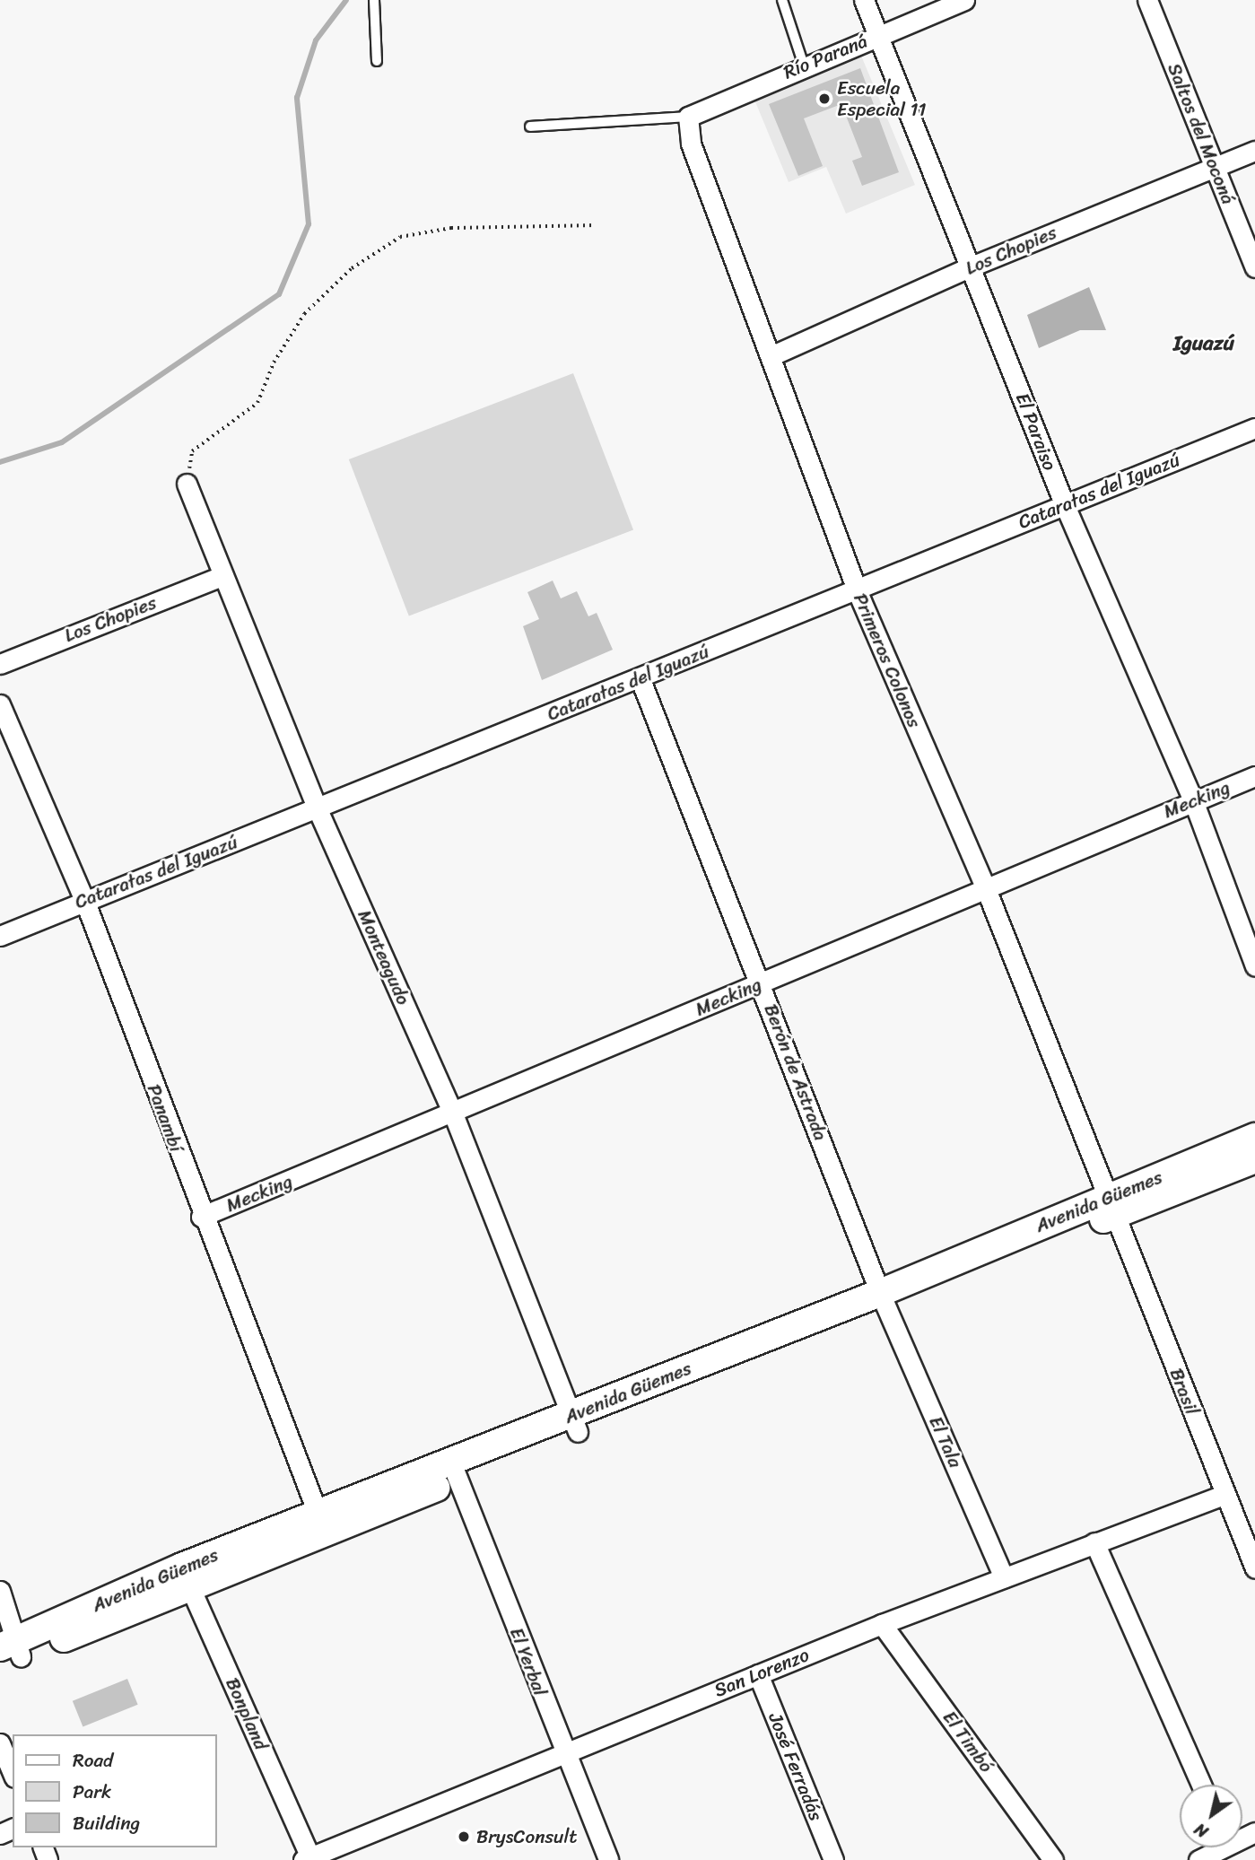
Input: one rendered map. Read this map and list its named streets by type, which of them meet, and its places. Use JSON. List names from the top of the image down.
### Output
{
  "streets": {
    "main road": ["Avenida Güemes"],
    "street": [
      "Río Paraná",
      "Saltos del Moconá",
      "Los Chopies",
      "El Paraiso",
      "Cataratas del Iguazú",
      "Primeros Colonos",
      "Mecking",
      "Monteagudo",
      "Berón de Astrada",
      "Panambí",
      "Brasil",
      "El Tala",
      "El Yerbal",
      "San Lorenzo",
      "Bonpland",
      "El Timbó",
      "José Ferradás"
    ]
  },
  "crossings": [
    ["Río Paraná", "El Paraiso"],
    ["Río Paraná", "Primeros Colonos"],
    ["Saltos del Moconá", "Los Chopies"],
    ["Los Chopies", "El Paraiso"],
    ["Los Chopies", "Primeros Colonos"],
    ["Los Chopies", "Monteagudo"],
    ["El Paraiso", "Cataratas del Iguazú"],
    ["El Paraiso", "Mecking"],
    ["Cataratas del Iguazú", "Primeros Colonos"],
    ["Cataratas del Iguazú", "Monteagudo"],
    ["Cataratas del Iguazú", "Berón de Astrada"],
    ["Cataratas del Iguazú", "Panambí"],
    ["Primeros Colonos", "Mecking"],
    ["Primeros Colonos", "Avenida Güemes"],
    ["Primeros Colonos", "Brasil"],
    ["Mecking", "Monteagudo"],
    ["Mecking", "Berón de Astrada"],
    ["Mecking", "Panambí"],
    ["Monteagudo", "Avenida Güemes"],
    ["Berón de Astrada", "Avenida Güemes"],
    ["Berón de Astrada", "El Tala"],
    ["Panambí", "Avenida Güemes"],
    ["Avenida Güemes", "Brasil"],
    ["Avenida Güemes", "El Tala"],
    ["Avenida Güemes", "El Yerbal"],
    ["Avenida Güemes", "Bonpland"],
    ["Brasil", "San Lorenzo"],
    ["El Tala", "San Lorenzo"],
    ["El Yerbal", "San Lorenzo"],
    ["San Lorenzo", "Bonpland"],
    ["San Lorenzo", "El Timbó"],
    ["San Lorenzo", "José Ferradás"]
  ],
  "districts": ["Iguazú"],
  "places": ["Escuela Especial 11", "BrysConsult"],
  "legend": ["Road", "Park", "Building"],
  "north": "bottom left"
}
